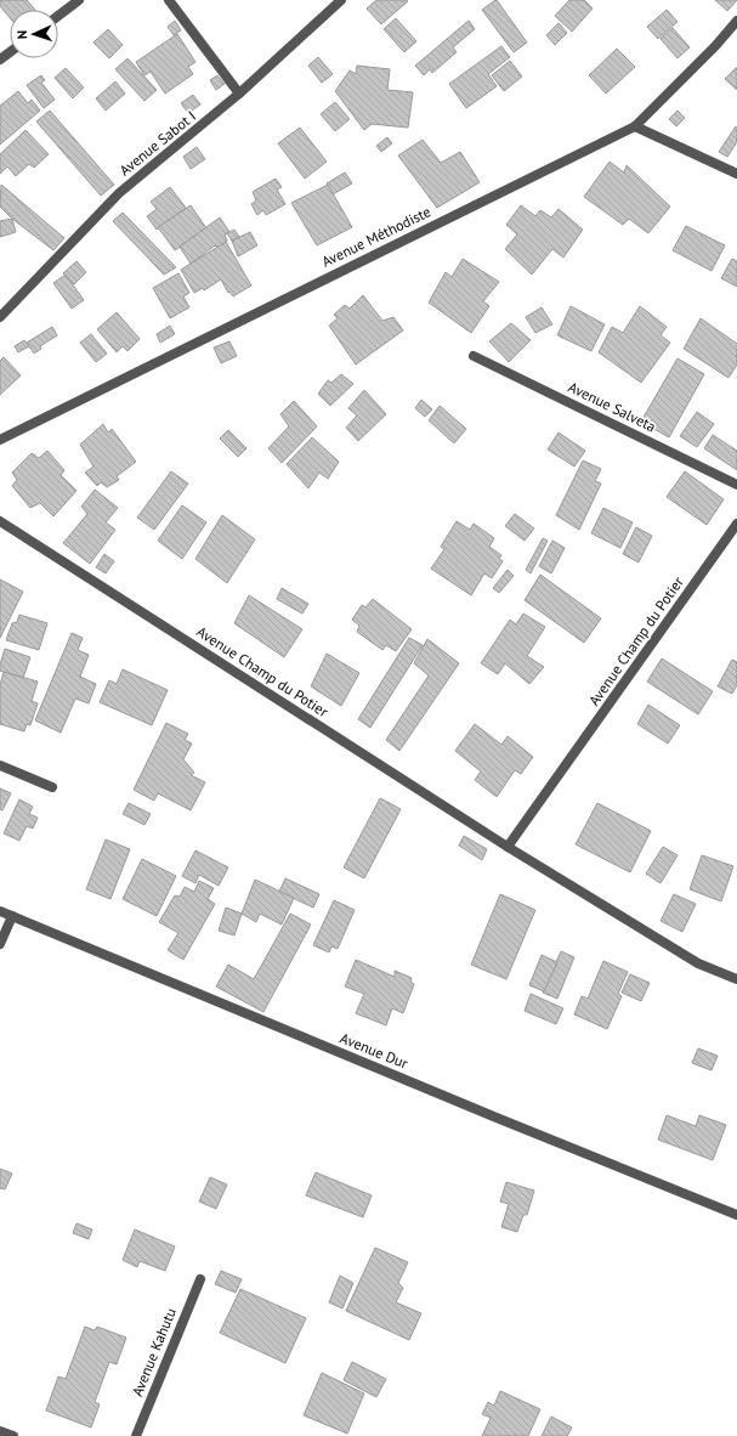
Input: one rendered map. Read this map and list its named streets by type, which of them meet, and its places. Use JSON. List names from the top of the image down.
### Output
{
  "streets": {
    "street": [
      "Avenue Sabot I",
      "Avenue Méthodiste",
      "Avenue Salveta",
      "Avenue Champ du Potier",
      "Avenue Dur",
      "Avenue Kahutu"
    ]
  },
  "north": "left"
}
